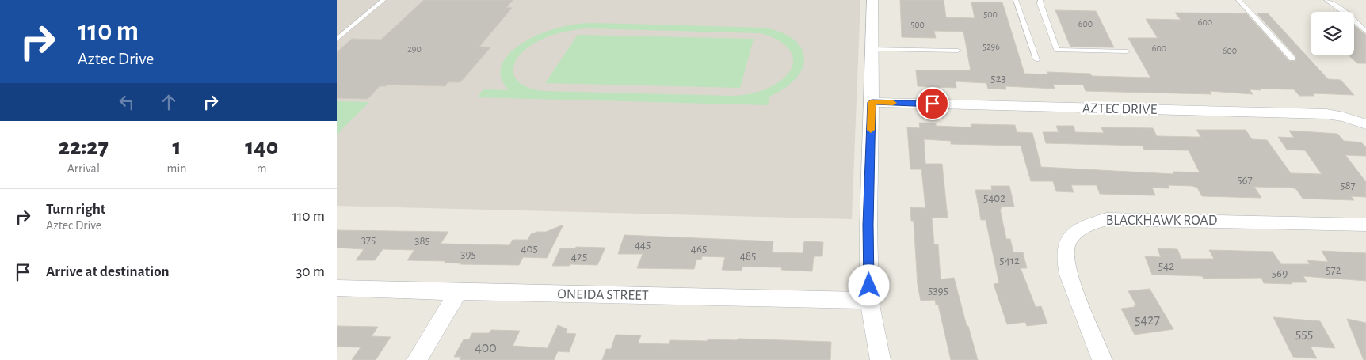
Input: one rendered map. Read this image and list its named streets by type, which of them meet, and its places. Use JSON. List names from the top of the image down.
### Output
{
  "streets": {
    "street": ["AZTEC DRIVE", "BLACKHAWK ROAD", "ONEIDA STREET"]
  },
  "house_numbers": [
    "500",
    "600",
    "600",
    "500",
    "5296",
    "600",
    "290",
    "600",
    "523",
    "567",
    "587",
    "5402",
    "375",
    "385",
    "445",
    "405",
    "465",
    "395",
    "485",
    "425",
    "5412",
    "542",
    "572",
    "569",
    "5395",
    "5427",
    "555",
    "400"
  ],
  "page": {
    "turn": ["110 m", "Aztec Drive"],
    "eta": [
      "22:27",
      "Arrival",
      "1",
      "min",
      "140",
      "m"
    ],
    "list": [
      {
        "name": "Turn right",
        "note": "Aztec Drive",
        "value": "110 m"
      },
      {
        "name": "Arrive at destination",
        "value": "30 m"
      }
    ]
  }
}
